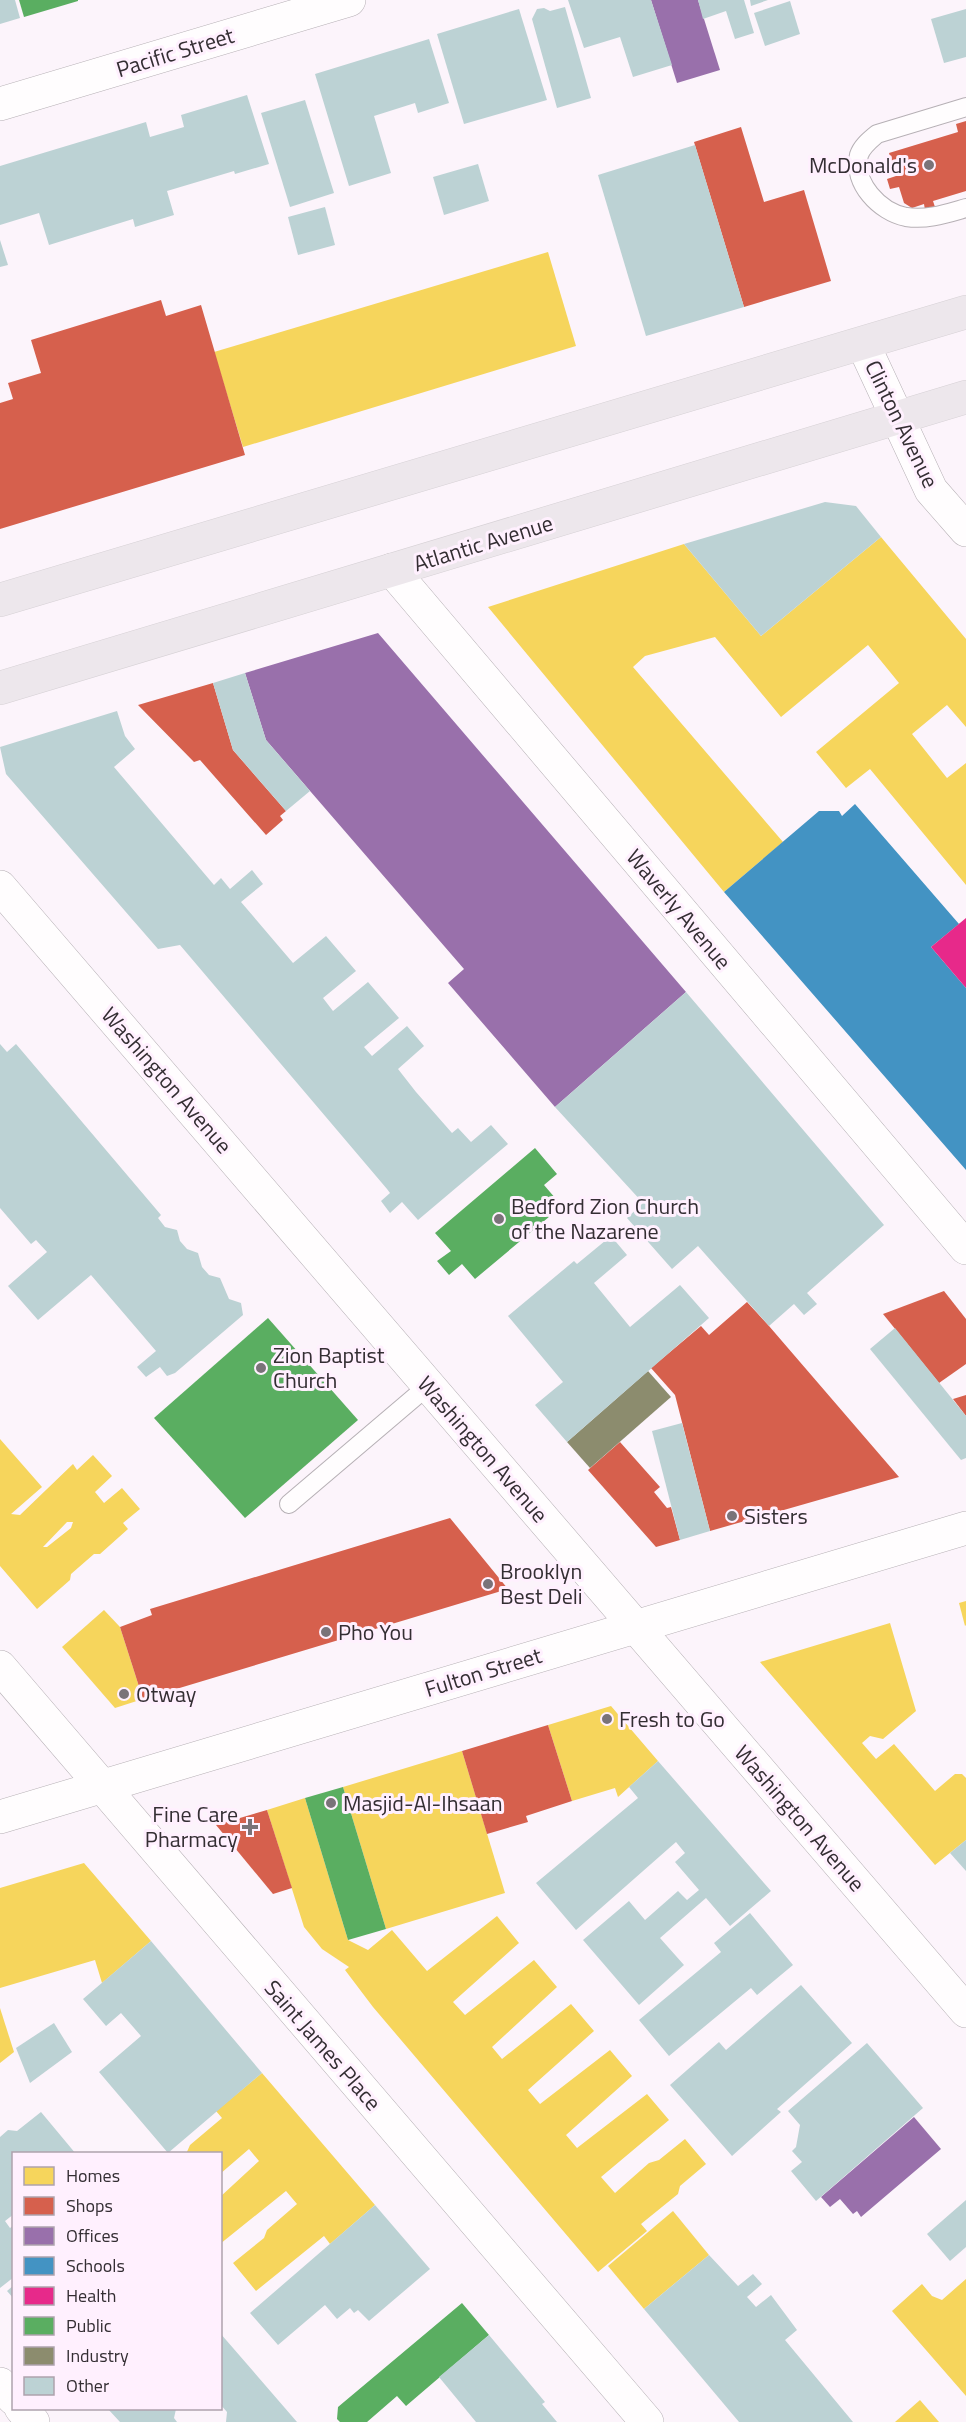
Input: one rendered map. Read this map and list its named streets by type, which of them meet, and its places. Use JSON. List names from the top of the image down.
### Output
{
  "streets": {
    "main road": ["Atlantic Avenue"],
    "street": [
      "Pacific Street",
      "Clinton Avenue",
      "Waverly Avenue",
      "Washington Avenue",
      "Fulton Street",
      "Saint James Place"
    ]
  },
  "crossings": [
    ["Clinton Avenue", "Atlantic Avenue"],
    ["Atlantic Avenue", "Waverly Avenue"],
    ["Washington Avenue", "Fulton Street"],
    ["Fulton Street", "Saint James Place"]
  ],
  "places": {
    "other": [
      "McDonald's",
      "Bedford Zion Church of the Nazarene",
      "Zion Baptist Church",
      "Sisters",
      "Brooklyn Best Deli",
      "Pho You",
      "Otway",
      "Fresh to Go",
      "Masjid-Al-Ihsaan"
    ],
    "health": ["Fine Care Pharmacy"]
  },
  "legend": [
    "Homes",
    "Shops",
    "Offices",
    "Schools",
    "Health",
    "Public",
    "Industry",
    "Other"
  ]
}
